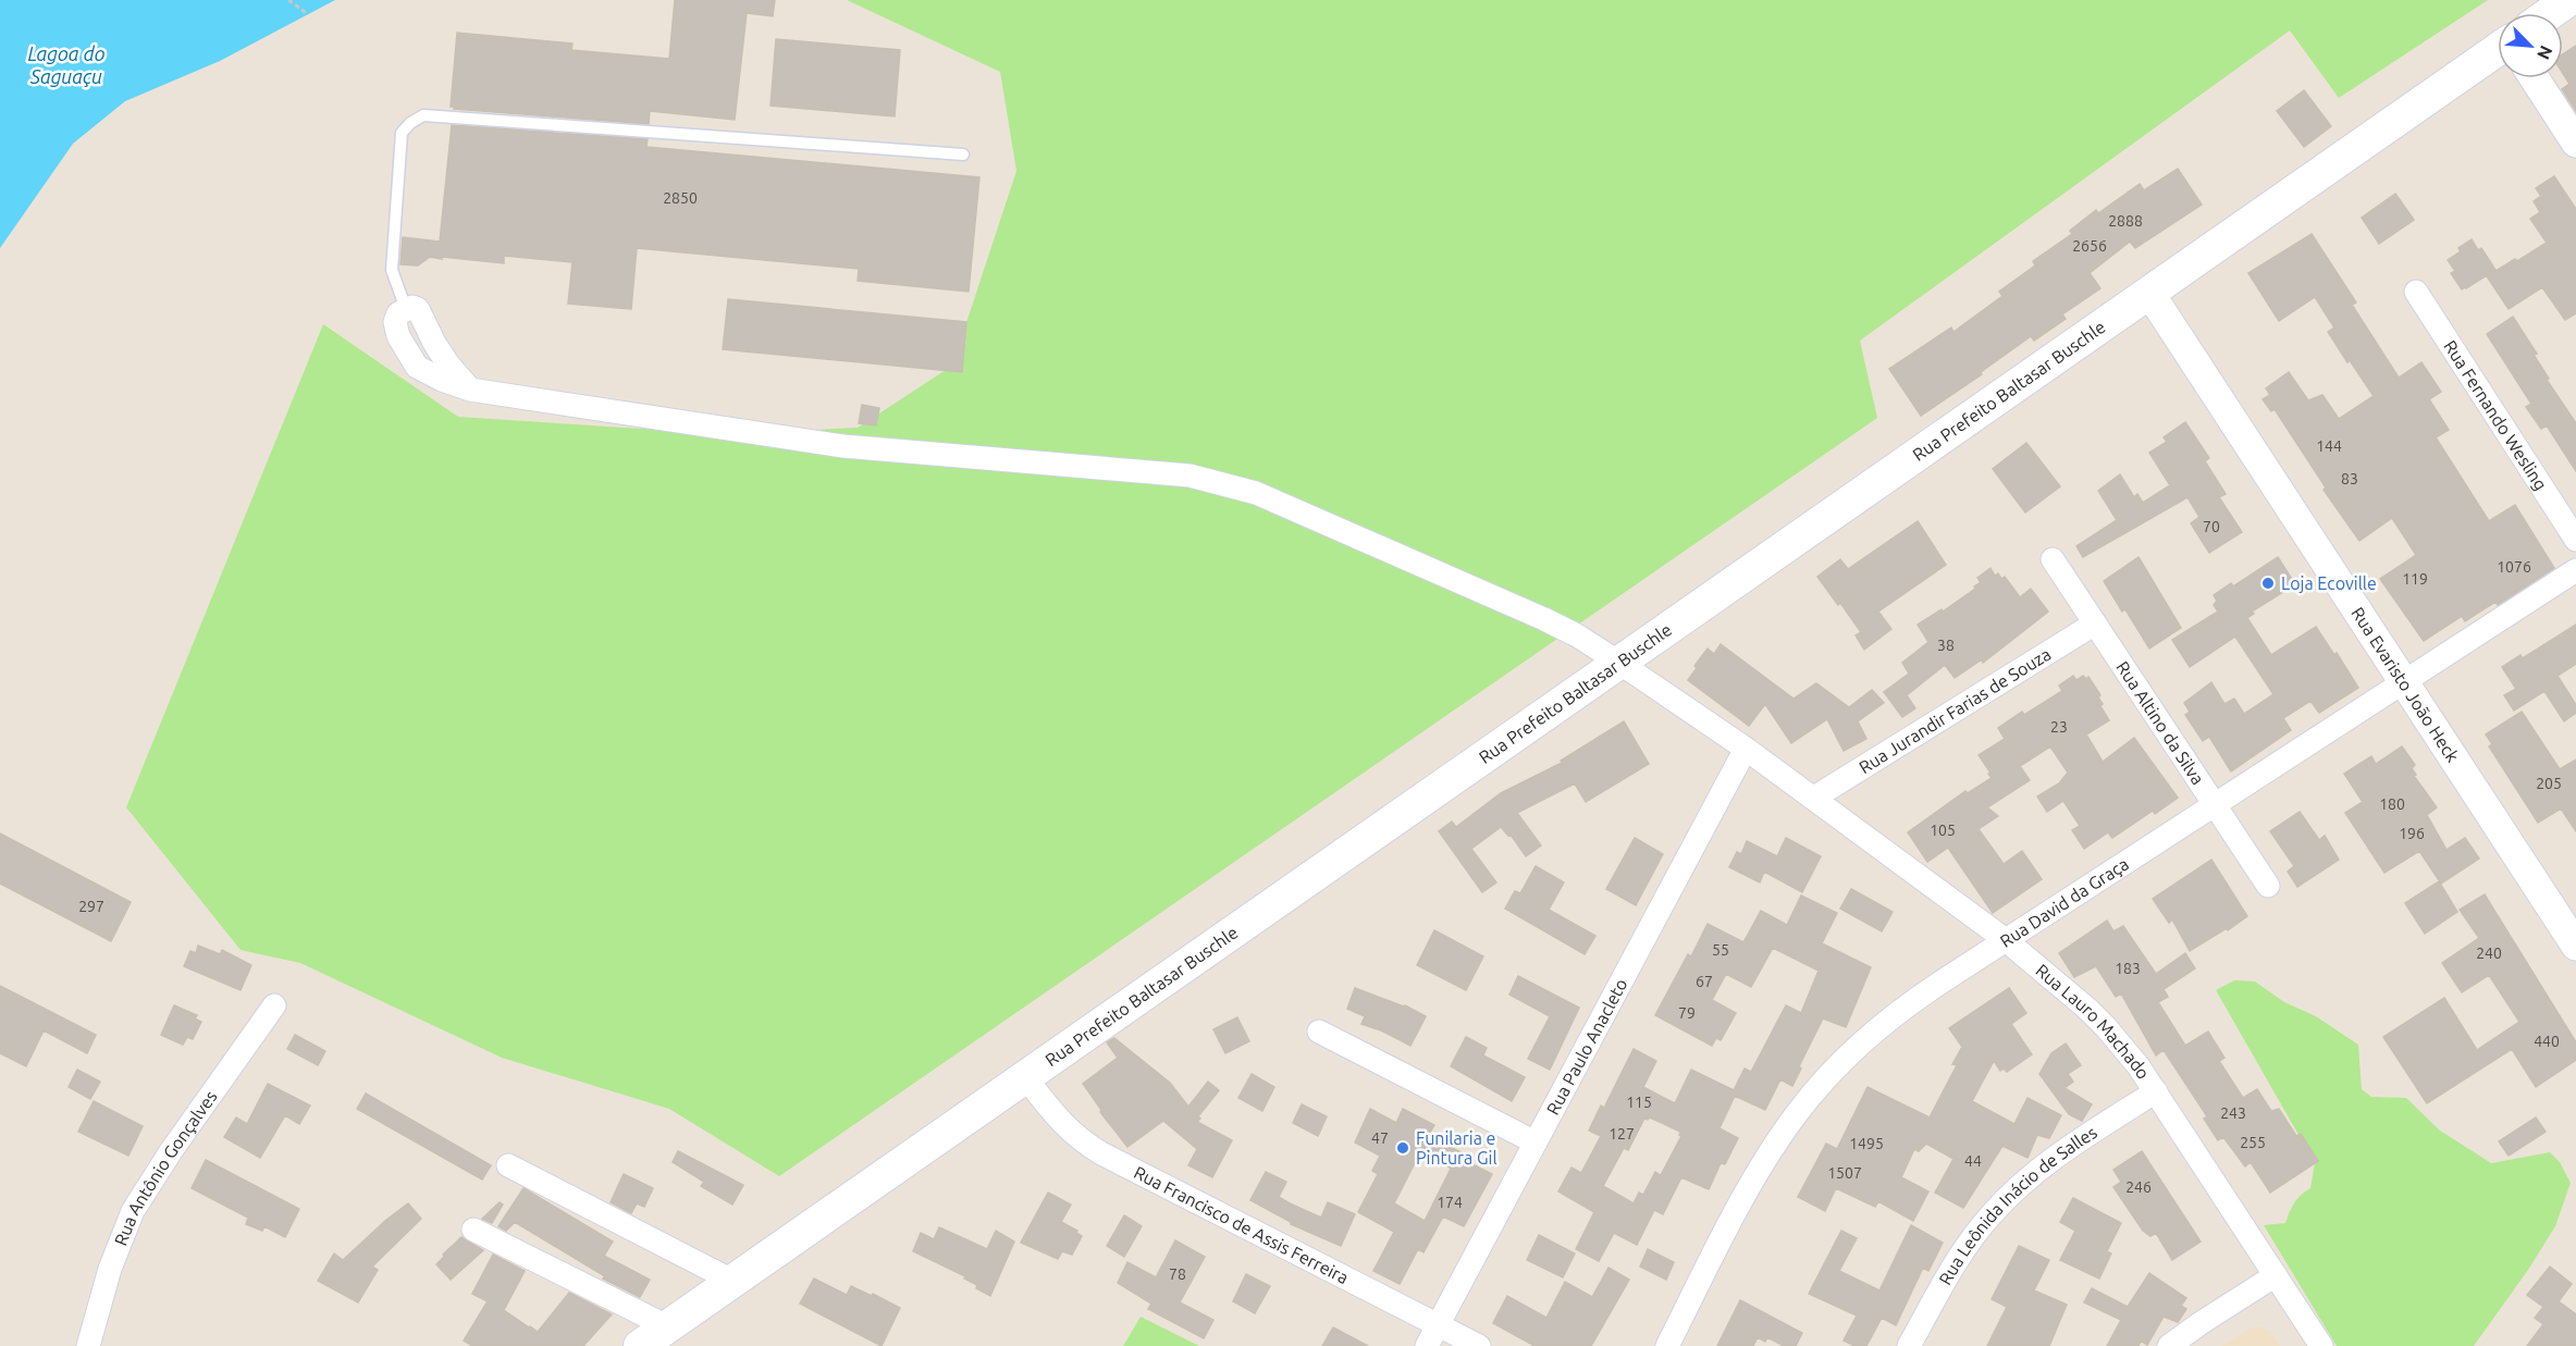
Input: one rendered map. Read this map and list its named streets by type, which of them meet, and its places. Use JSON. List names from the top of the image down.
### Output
{
  "streets": {
    "main road": ["Rua Prefeito Baltasar Buschle"],
    "street": [
      "Rua Fernando Wesling",
      "Rua Evaristo João Heck",
      "Rua Jurandir Farias de Souza",
      "Rua Altino da Silva",
      "Rua David da Graça",
      "Rua Lauro Machado",
      "Rua Paulo Anacleto",
      "Rua Antônio Gonçalves",
      "Rua Leônida Inácio de Salles",
      "Rua Francisco de Assis Ferreira"
    ]
  },
  "crossings": [
    ["Rua Prefeito Baltasar Buschle", "Rua Evaristo João Heck"],
    ["Rua Prefeito Baltasar Buschle", "Rua Lauro Machado"],
    ["Rua Prefeito Baltasar Buschle", "Rua Francisco de Assis Ferreira"],
    ["Rua Evaristo João Heck", "Rua David da Graça"],
    ["Rua Jurandir Farias de Souza", "Rua Altino da Silva"],
    ["Rua Jurandir Farias de Souza", "Rua Lauro Machado"],
    ["Rua Altino da Silva", "Rua David da Graça"],
    ["Rua David da Graça", "Rua Lauro Machado"],
    ["Rua Lauro Machado", "Rua Paulo Anacleto"],
    ["Rua Lauro Machado", "Rua Leônida Inácio de Salles"],
    ["Rua Paulo Anacleto", "Rua Francisco de Assis Ferreira"]
  ],
  "water": ["Lagoa do Saguaçu"],
  "places": ["Loja Ecoville", "Funilaria e Pintura Gil"],
  "house_numbers": [
    "2850",
    "2888",
    "2656",
    "144",
    "83",
    "70",
    "1076",
    "119",
    "38",
    "23",
    "205",
    "180",
    "105",
    "196",
    "297",
    "55",
    "240",
    "183",
    "67",
    "79",
    "440",
    "115",
    "243",
    "127",
    "47",
    "255",
    "1495",
    "44",
    "1507",
    "246",
    "174",
    "78"
  ],
  "north": "bottom right"
}
